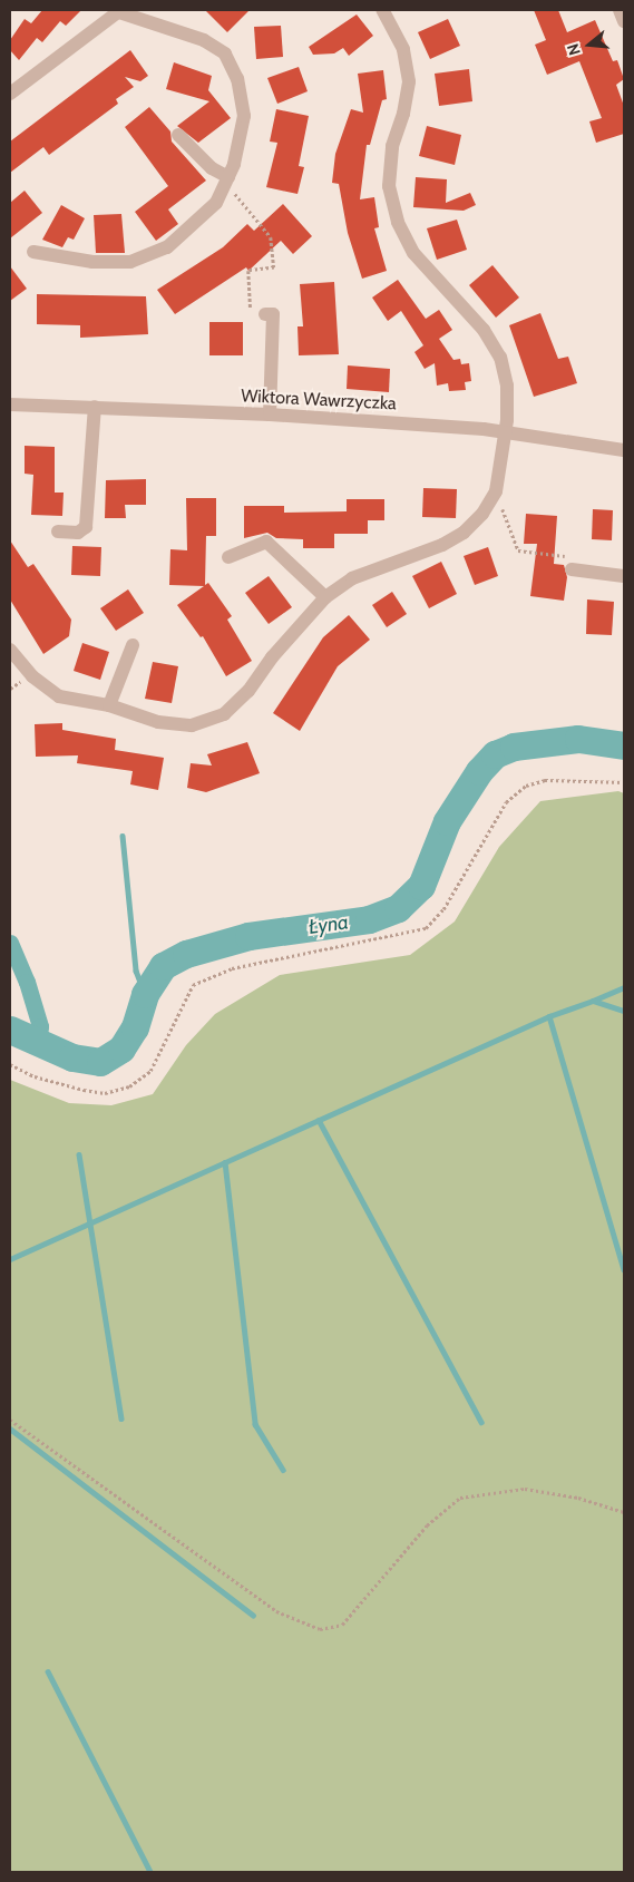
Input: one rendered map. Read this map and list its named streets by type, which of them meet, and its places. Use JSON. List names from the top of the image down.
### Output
{
  "streets": {
    "street": ["Wiktora Wawrzyczka"]
  },
  "water": ["Łyna"],
  "north": "left"
}
